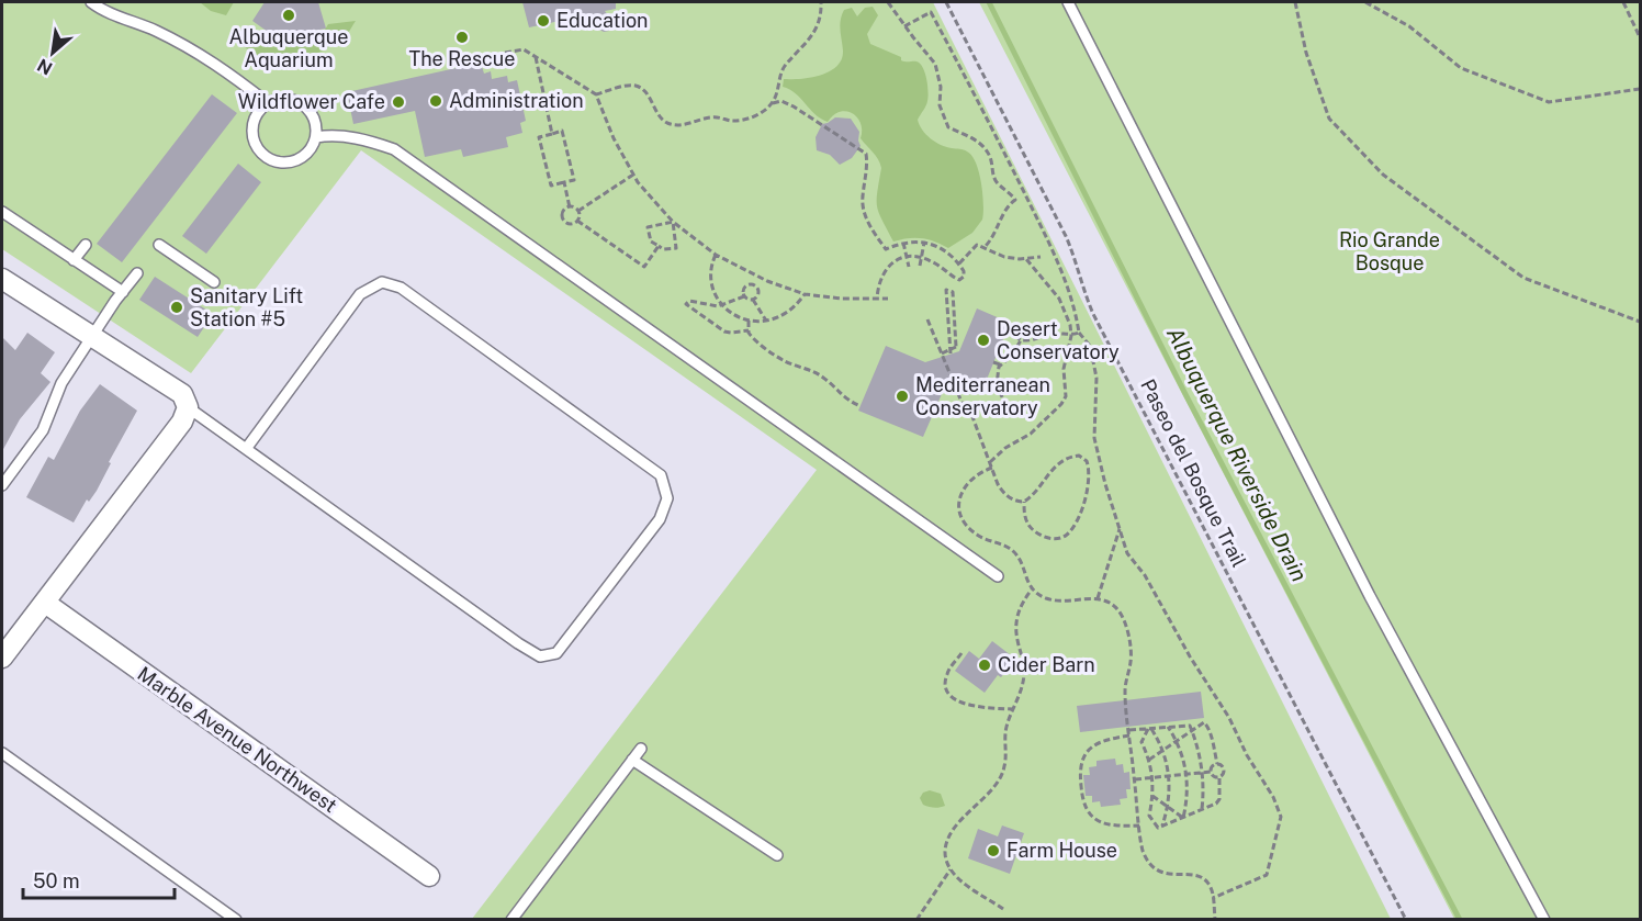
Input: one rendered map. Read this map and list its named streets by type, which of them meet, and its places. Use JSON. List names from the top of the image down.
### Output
{
  "streets": {
    "street": ["Marble Avenue Northwest"],
    "path": ["Paseo del Bosque Trail"]
  },
  "water": ["Albuquerque Riverside Drain"],
  "parks": ["Rio Grande Bosque"],
  "places": [
    "Albuquerque Aquarium",
    "Education",
    "The Rescue",
    "Administration",
    "Wildflower Cafe",
    "Sanitary Lift Station #5",
    "Desert Conservatory",
    "Mediterranean Conservatory",
    "Cider Barn",
    "Farm House"
  ],
  "scale_bar": "50 m",
  "north": "bottom left"
}
